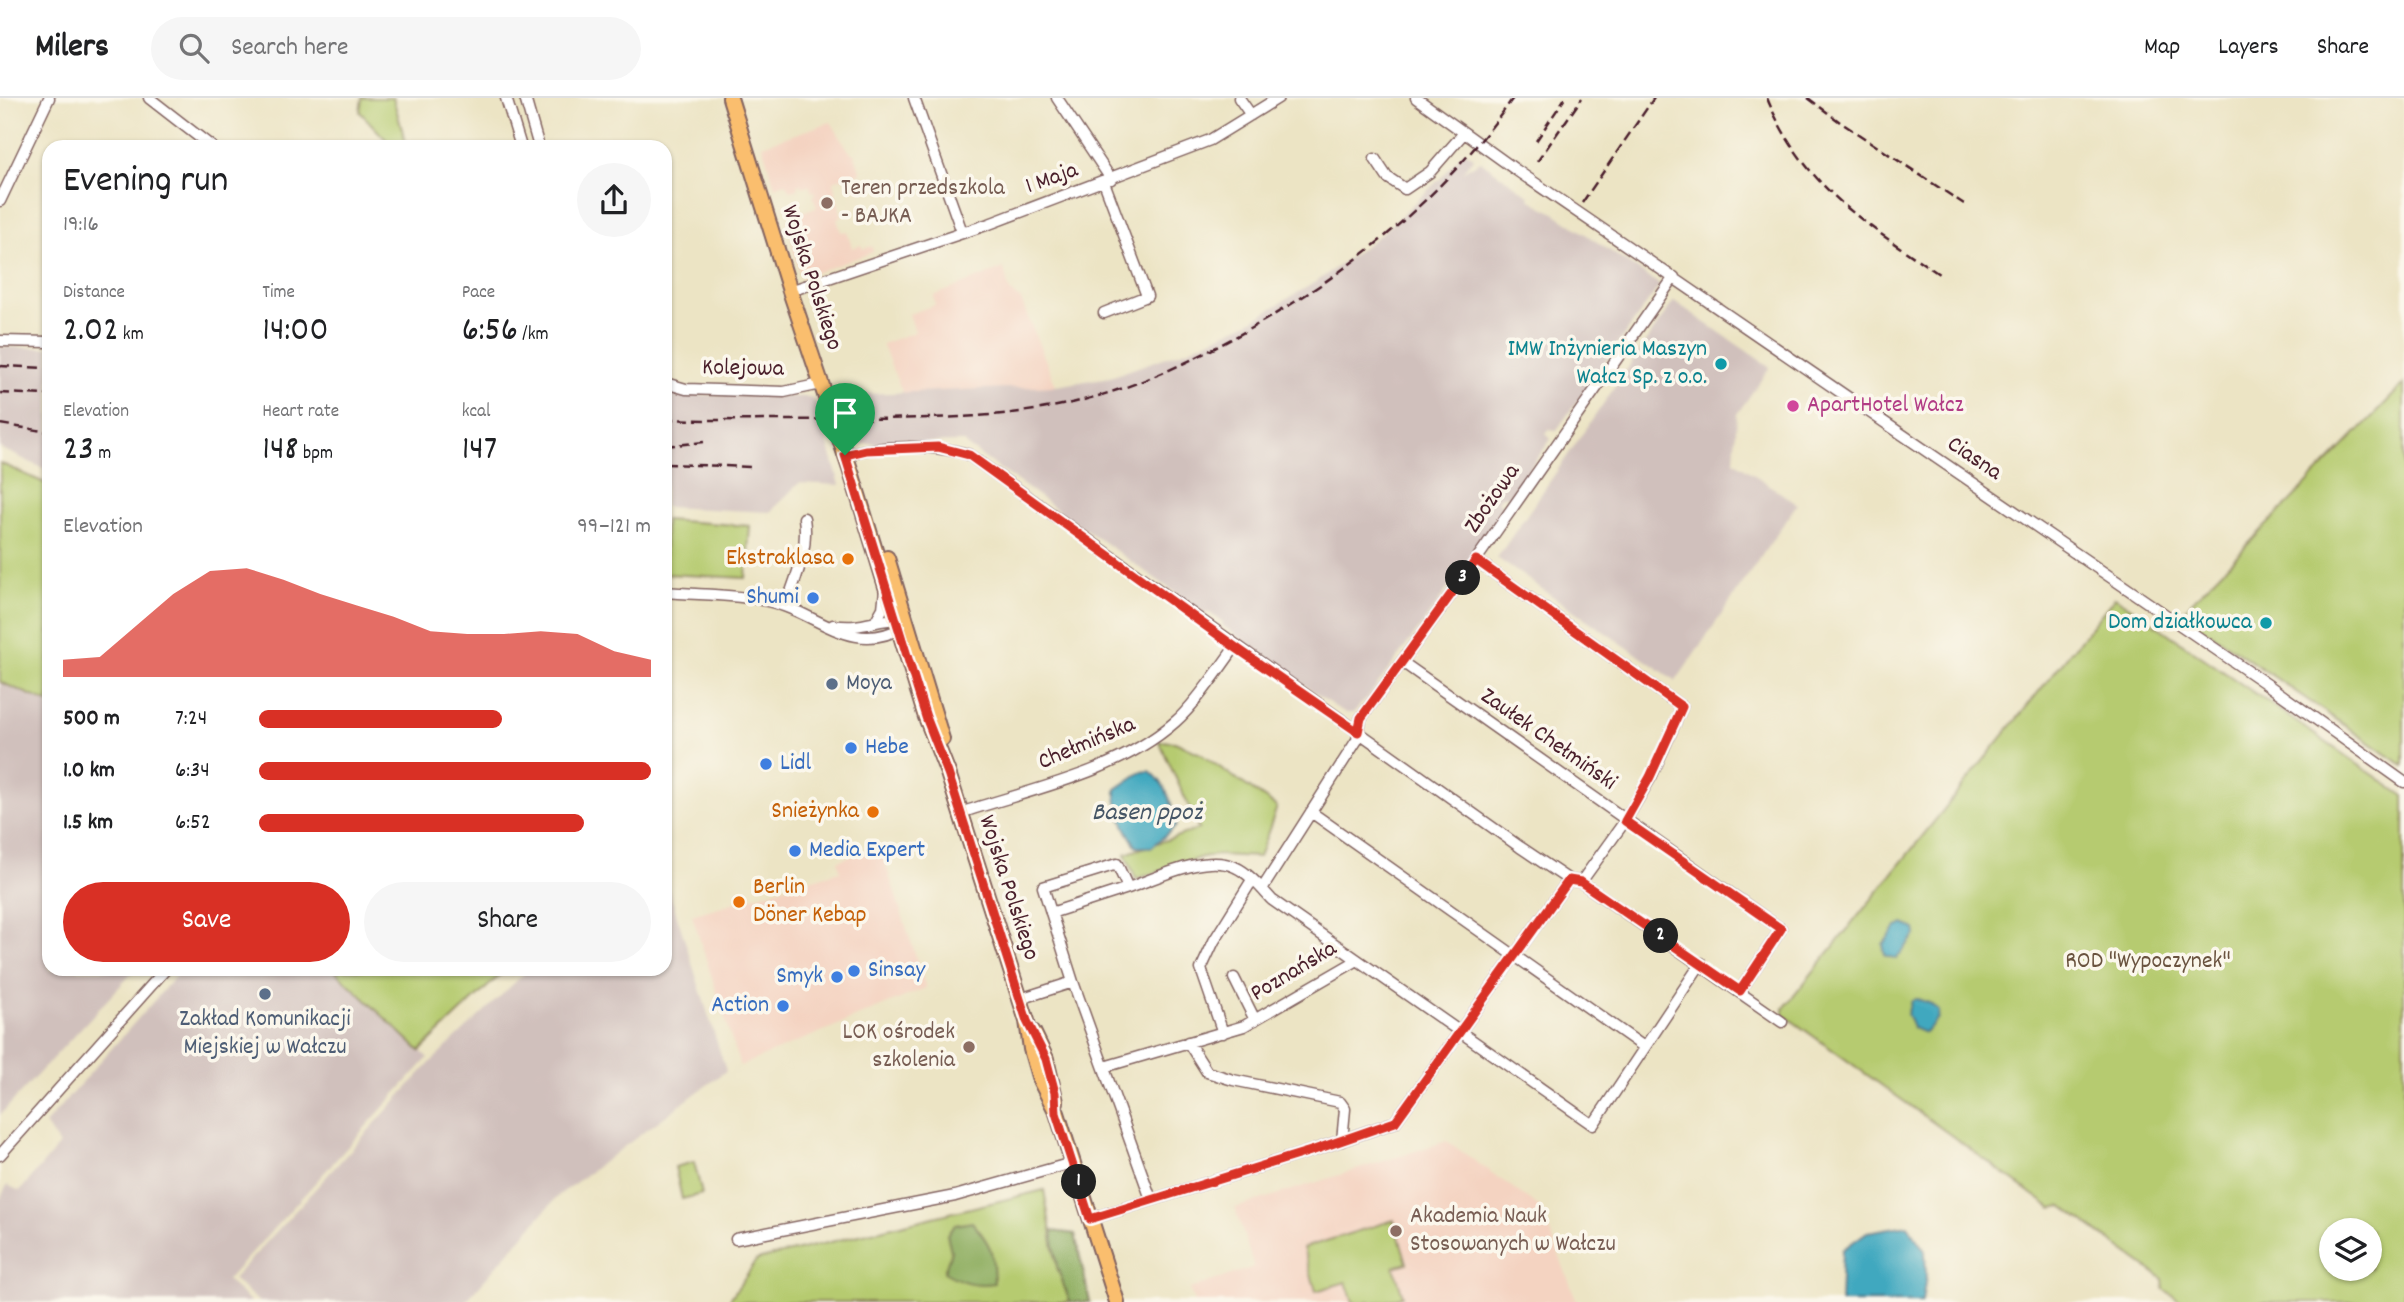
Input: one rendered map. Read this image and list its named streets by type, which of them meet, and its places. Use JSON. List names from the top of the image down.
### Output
{
  "streets": {
    "main road": ["Wojska Polskiego"],
    "street": [
      "1 Maja",
      "Kolejowa",
      "Ciasna",
      "Zbożowa",
      "Zaułek Chełmiński",
      "Chełmińska",
      "Poznańska"
    ]
  },
  "crossings": [
    ["1 Maja", "Wojska Polskiego"],
    ["Wojska Polskiego", "Kolejowa"],
    ["Wojska Polskiego", "Chełmińska"],
    ["Ciasna", "Zbożowa"],
    ["Zbożowa", "Zaułek Chełmiński"],
    ["Zbożowa", "Poznańska"]
  ],
  "water": ["Basen ppoż"],
  "parks": ["ROD \"Wypoczynek\""],
  "places": [
    "Teren przedszkola - BAJKA",
    "IMW Inżynieria Maszyn Wałcz Sp. z o.o.",
    "ApartHotel Wałcz",
    "Ekstraklasa",
    "Shumi",
    "Dom działkowca",
    "Moya",
    "Hebe",
    "Lidl",
    "Snieżynka",
    "Media Expert",
    "Berlin Döner Kebap",
    "Sinsay",
    "Smyk",
    "Zakład Komunikacji Miejskiej w Wałczu",
    "Action",
    "LOK ośrodek szkolenia",
    "Akademia Nauk Stosowanych w Wałczu"
  ],
  "page": {
    "header": "Milers",
    "search": "Search here",
    "nav": ["Map", "Layers", "Share"],
    "heading": ["Evening run", "19:16"],
    "stats": [
      ["Distance", "2.02 km"],
      ["Time", "14:00"],
      ["Pace", "6:56 /km"],
      ["Elevation", "23 m"],
      ["Heart rate", "148 bpm"],
      ["kcal", "147"]
    ],
    "chart": ["Elevation", "99–121 m"],
    "pins": ["3", "2", "1"],
    "list": [
      {
        "name": "500 m",
        "note": "7:24"
      },
      {
        "name": "1.0 km",
        "note": "6:34"
      },
      {
        "name": "1.5 km",
        "note": "6:52"
      }
    ],
    "buttons": ["Save", "Share"]
  }
}
